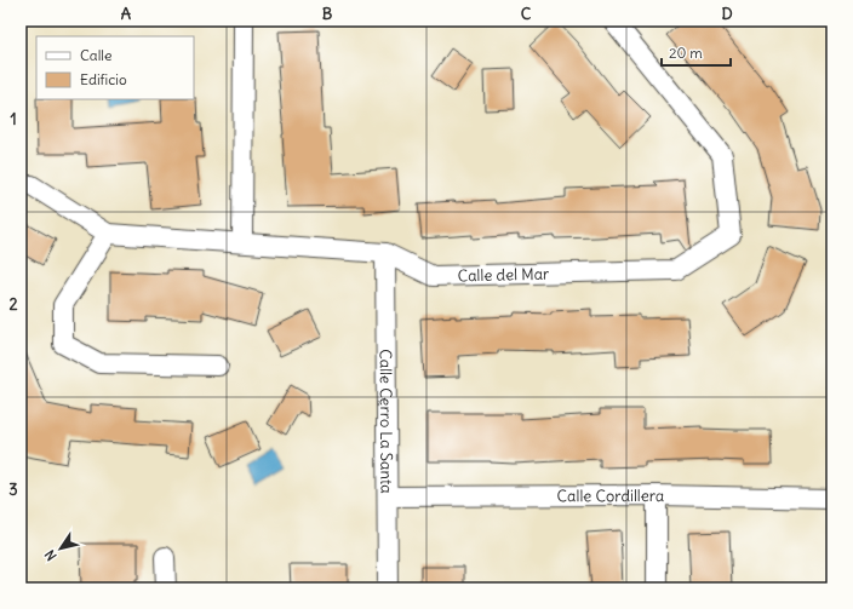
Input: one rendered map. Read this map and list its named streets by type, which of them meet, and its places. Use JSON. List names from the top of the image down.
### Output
{
  "streets": {
    "street": ["Calle del Mar", "Calle Cerro La Santa", "Calle Cordillera"]
  },
  "crossings": [
    ["Calle del Mar", "Calle Cerro La Santa"],
    ["Calle Cerro La Santa", "Calle Cordillera"]
  ],
  "legend": ["Calle", "Edificio"],
  "scale_bar": "20 m",
  "north": "bottom left",
  "grid": {
    "columns": [
      "A",
      "B",
      "C",
      "D"
    ],
    "rows": ["1", "2", "3"]
  }
}
